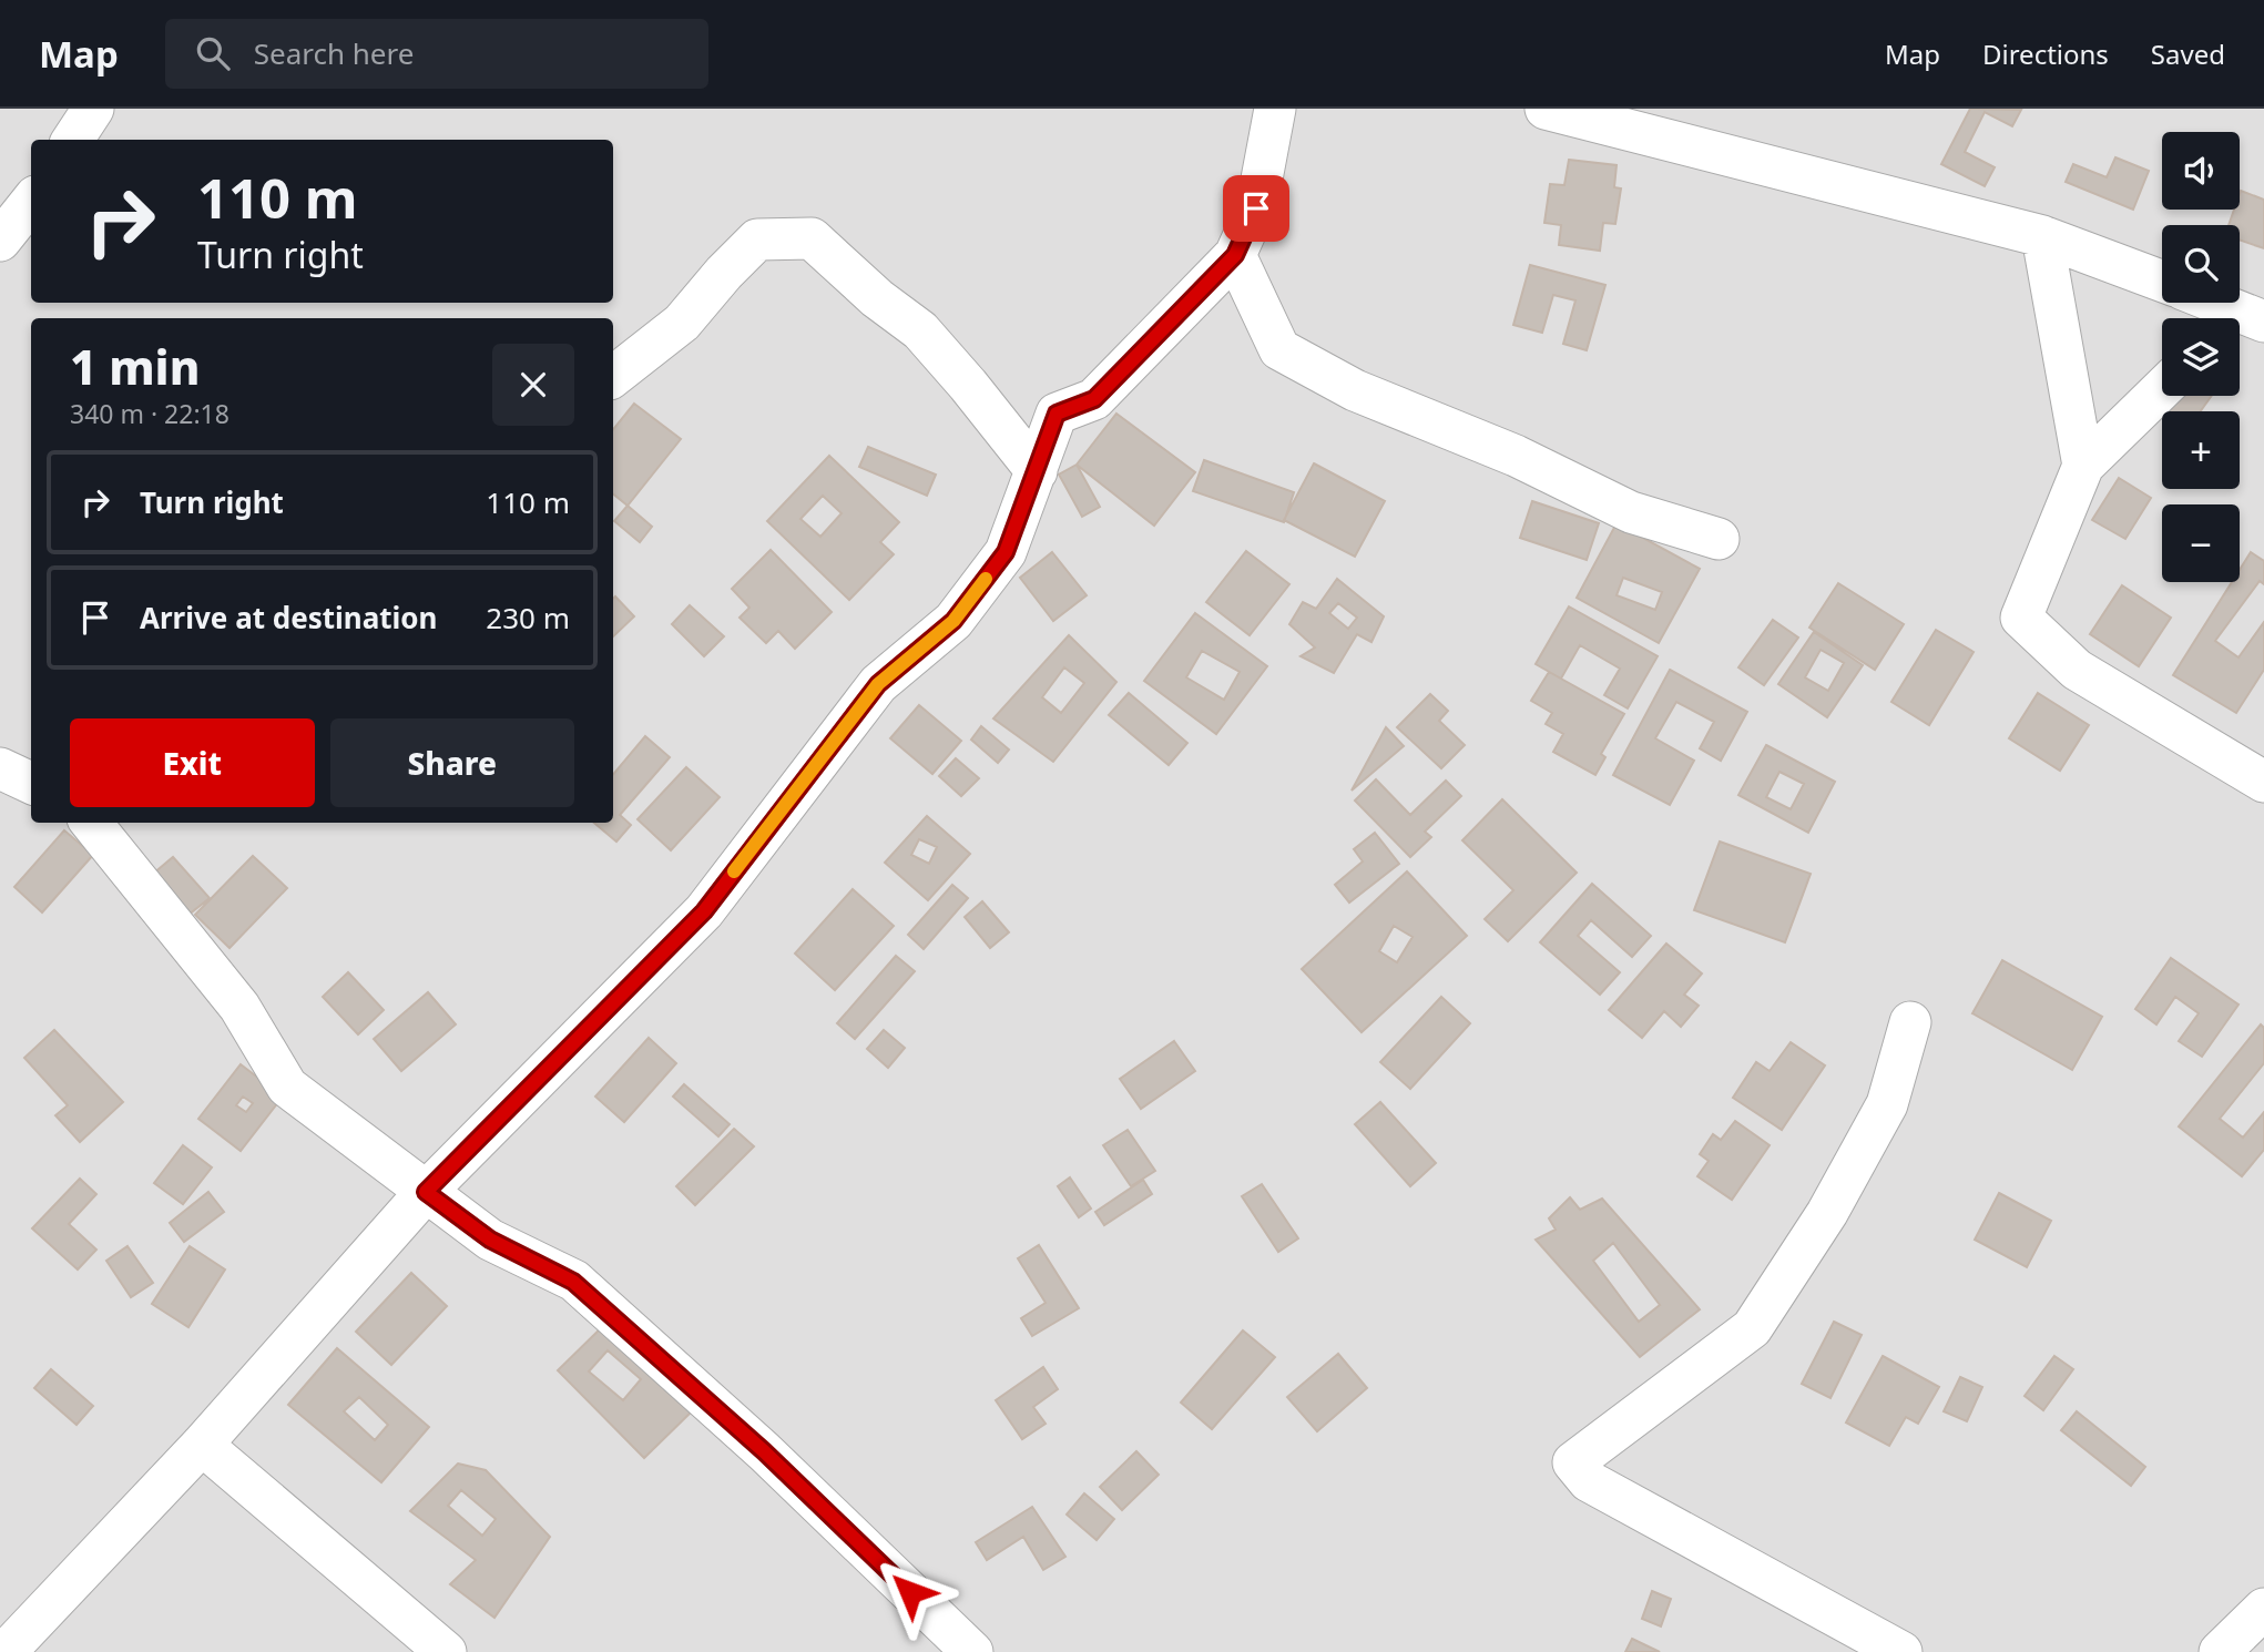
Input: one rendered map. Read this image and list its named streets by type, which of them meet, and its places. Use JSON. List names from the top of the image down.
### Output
{
  "page": {
    "header": "Map",
    "search": "Search here",
    "nav": ["Map", "Directions", "Saved"],
    "map_buttons": ["+", "−"],
    "turn": ["110 m", "Turn right"],
    "heading": ["1 min", "340 m · 22:18"],
    "list": [
      {
        "name": "Turn right",
        "value": "110 m"
      },
      {
        "name": "Arrive at destination",
        "value": "230 m"
      }
    ],
    "buttons": ["Exit", "Share"]
  }
}
